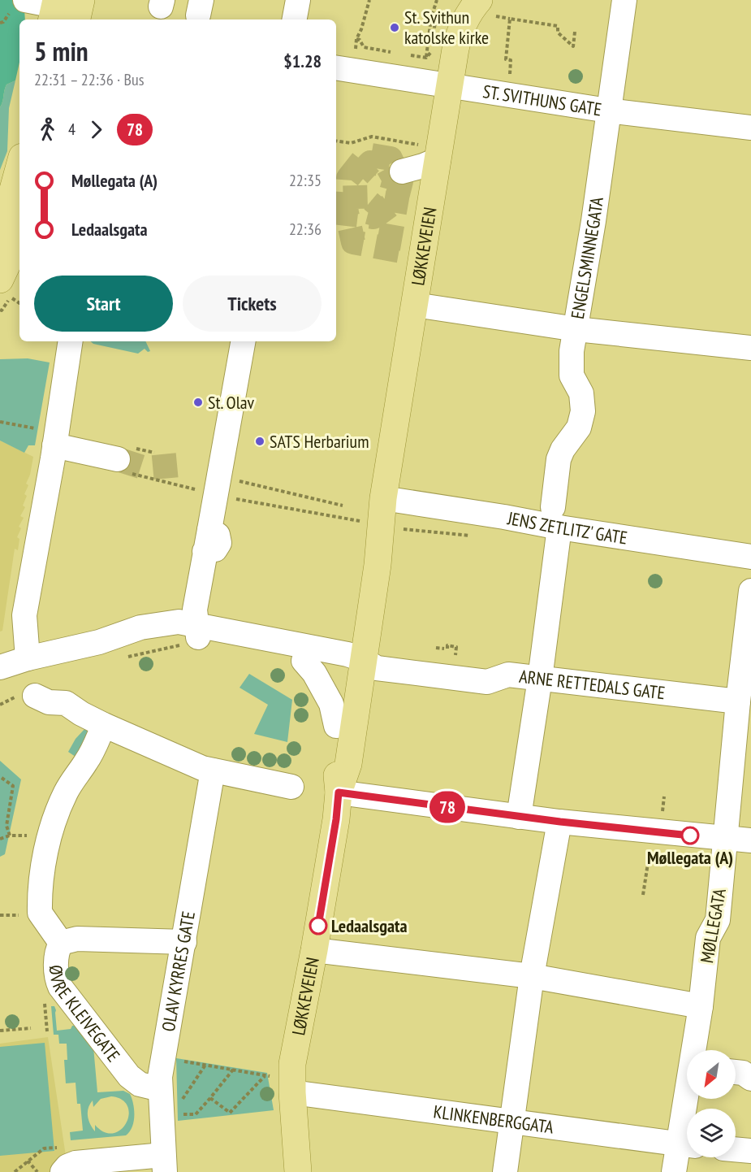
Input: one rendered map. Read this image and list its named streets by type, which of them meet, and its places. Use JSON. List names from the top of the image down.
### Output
{
  "streets": {
    "main road": ["LØKKEVEIEN"],
    "street": [
      "ST. SVITHUNS GATE",
      "ENGELSMINNEGATA",
      "JENS ZETLITZ' GATE",
      "ARNE RETTEDALS GATE",
      "MØLLEGATA",
      "OLAV KYRRES GATE",
      "ØVRE KLEIVEGATE",
      "KLINKENBERGGATA"
    ]
  },
  "crossings": [
    ["ST. SVITHUNS GATE", "LØKKEVEIEN"],
    ["ST. SVITHUNS GATE", "ENGELSMINNEGATA"],
    ["LØKKEVEIEN", "JENS ZETLITZ' GATE"],
    ["LØKKEVEIEN", "ARNE RETTEDALS GATE"],
    ["LØKKEVEIEN", "KLINKENBERGGATA"],
    ["ENGELSMINNEGATA", "JENS ZETLITZ' GATE"],
    ["ENGELSMINNEGATA", "ARNE RETTEDALS GATE"],
    ["ARNE RETTEDALS GATE", "MØLLEGATA"],
    ["MØLLEGATA", "KLINKENBERGGATA"],
    ["OLAV KYRRES GATE", "ØVRE KLEIVEGATE"]
  ],
  "places": [
    "St. Svithun katolske kirke",
    "St. Olav",
    "SATS Herbarium",
    "Møllegata (A)",
    "Ledaalsgata"
  ],
  "lines": ["bus line 78"],
  "north": "bottom left",
  "page": {
    "on_map": "78",
    "heading": ["5 min", "22:31 – 22:36 · Bus", "$1.28"],
    "legs": ["4", "78"],
    "list": [
      {
        "name": "Møllegata (A)",
        "value": "22:35"
      },
      {
        "name": "Ledaalsgata",
        "value": "22:36"
      }
    ],
    "buttons": ["Start", "Tickets"]
  }
}
